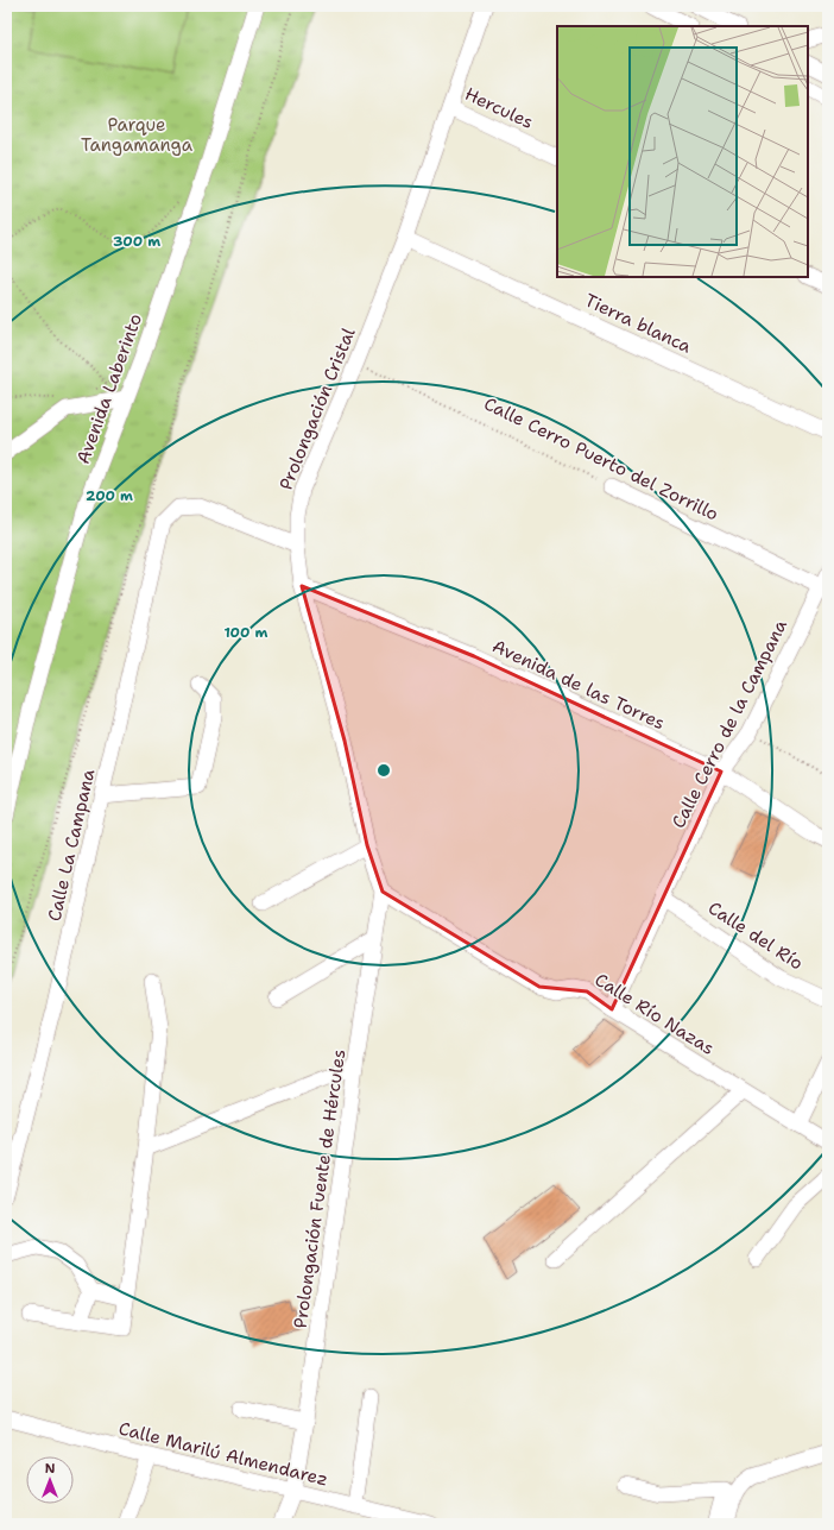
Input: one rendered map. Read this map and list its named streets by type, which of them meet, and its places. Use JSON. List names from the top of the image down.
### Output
{
  "streets": {
    "street": [
      "Hercules",
      "Tierra blanca",
      "Avenida Laberinto",
      "Prolongación Cristal",
      "Calle Cerro Puerto del Zorrillo",
      "Avenida de las Torres",
      "Calle Cerro de la Campana",
      "Calle La Campana",
      "Calle del Río",
      "Calle Río Nazas",
      "Prolongación Fuente de Hércules",
      "Calle Marilú Almendarez"
    ]
  },
  "crossings": [
    ["Hercules", "Prolongación Cristal"],
    ["Tierra blanca", "Prolongación Cristal"],
    ["Prolongación Cristal", "Calle Cerro Puerto del Zorrillo"],
    ["Prolongación Cristal", "Avenida de las Torres"],
    ["Prolongación Cristal", "Calle La Campana"],
    ["Prolongación Cristal", "Calle Río Nazas"],
    ["Prolongación Cristal", "Prolongación Fuente de Hércules"],
    ["Calle Cerro Puerto del Zorrillo", "Calle Cerro de la Campana"],
    ["Avenida de las Torres", "Calle Cerro de la Campana"],
    ["Calle Cerro de la Campana", "Calle del Río"],
    ["Calle Cerro de la Campana", "Calle Río Nazas"],
    ["Calle Río Nazas", "Prolongación Fuente de Hércules"],
    ["Prolongación Fuente de Hércules", "Calle Marilú Almendarez"]
  ],
  "parks": ["Parque Tangamanga"],
  "north": "top",
  "rings": ["300 m", "200 m", "100 m"]
}
